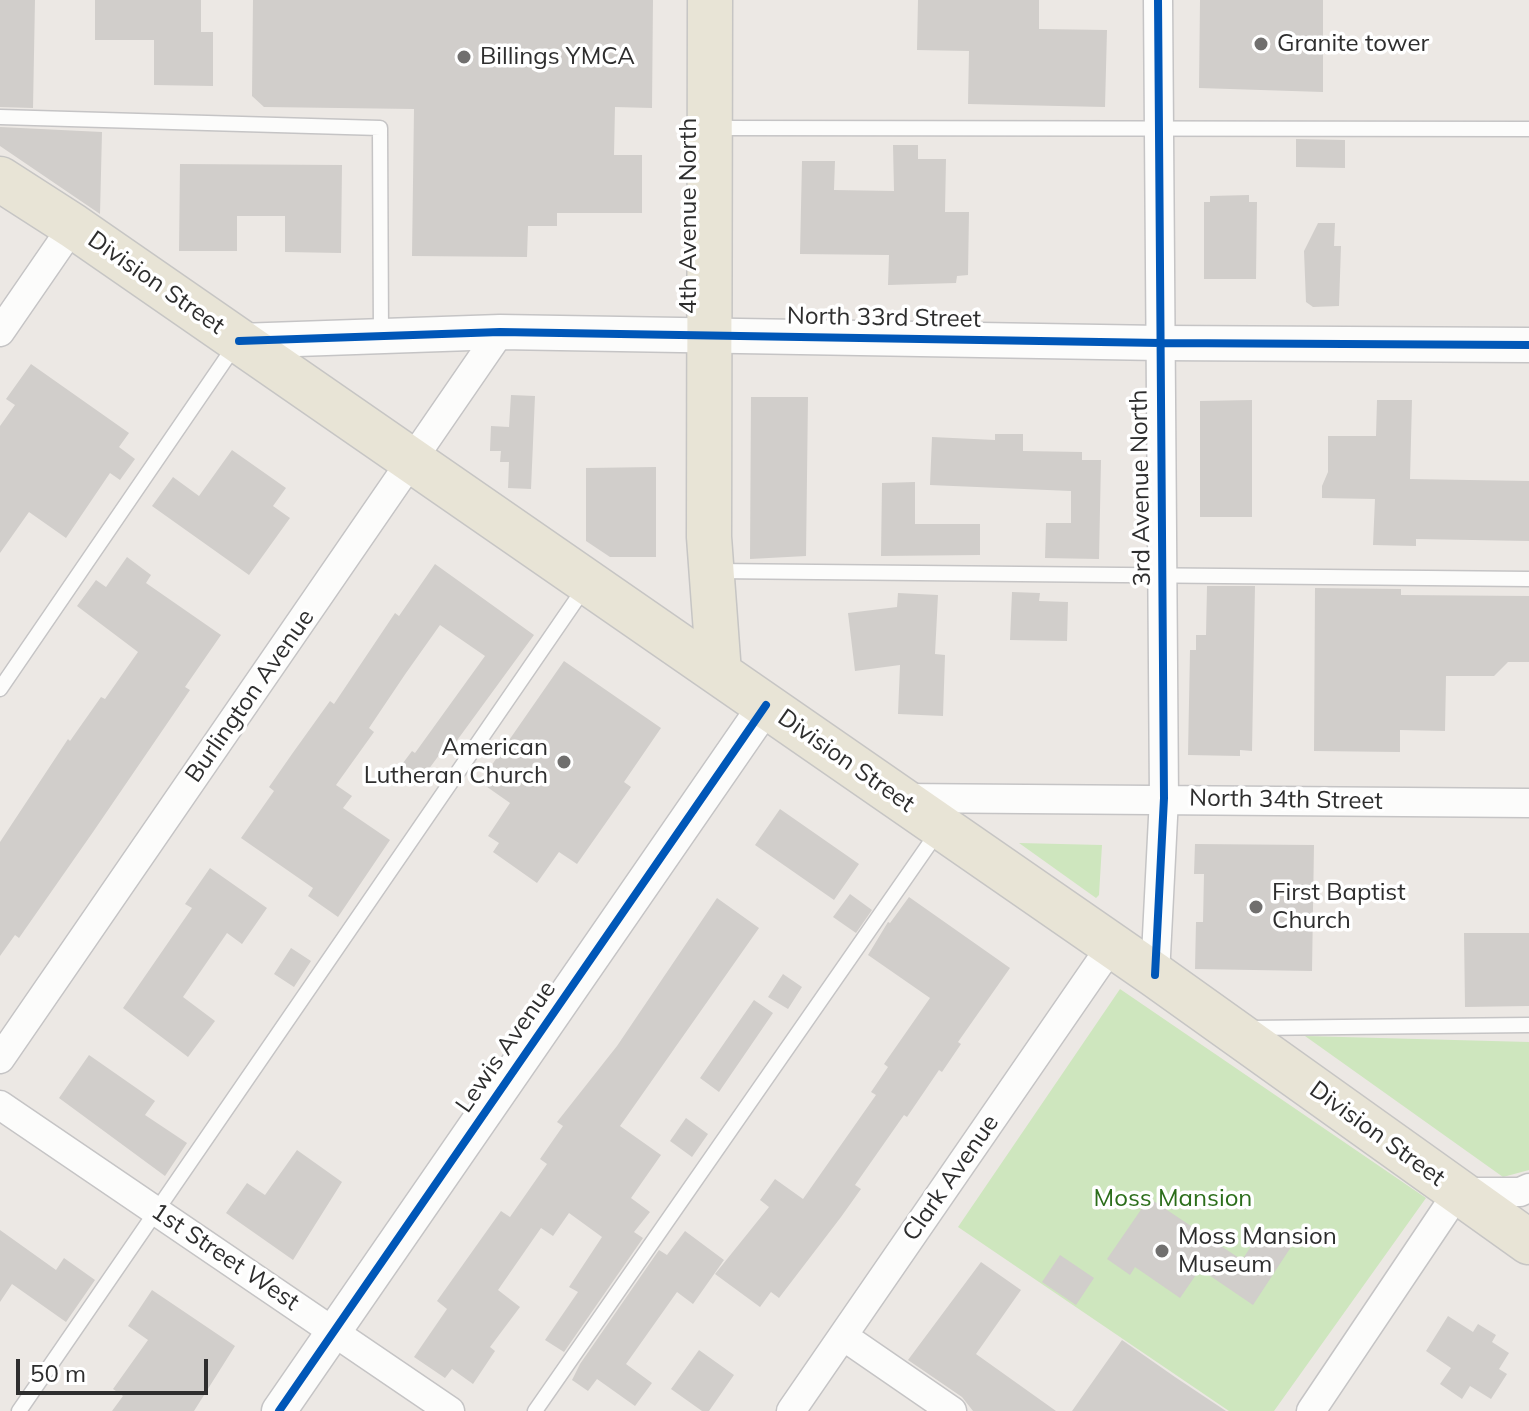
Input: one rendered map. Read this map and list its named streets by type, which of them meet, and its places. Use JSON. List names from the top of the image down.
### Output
{
  "streets": {
    "main road": ["4th Avenue North", "Division Street"],
    "street": [
      "North 33rd Street",
      "3rd Avenue North",
      "Burlington Avenue",
      "North 34th Street",
      "Lewis Avenue",
      "Clark Avenue",
      "1st Street West"
    ]
  },
  "crossings": [
    ["4th Avenue North", "Division Street"],
    ["4th Avenue North", "North 33rd Street"],
    ["Division Street", "North 33rd Street"],
    ["Division Street", "3rd Avenue North"],
    ["Division Street", "Burlington Avenue"],
    ["Division Street", "North 34th Street"],
    ["Division Street", "Lewis Avenue"],
    ["Division Street", "Clark Avenue"],
    ["North 33rd Street", "3rd Avenue North"],
    ["North 33rd Street", "Burlington Avenue"],
    ["3rd Avenue North", "North 34th Street"],
    ["Lewis Avenue", "1st Street West"]
  ],
  "parks": ["Moss Mansion"],
  "places": [
    "Granite tower",
    "Billings YMCA",
    "American Lutheran Church",
    "First Baptist Church",
    "Moss Mansion Museum"
  ],
  "scale_bar": "50 m"
}
